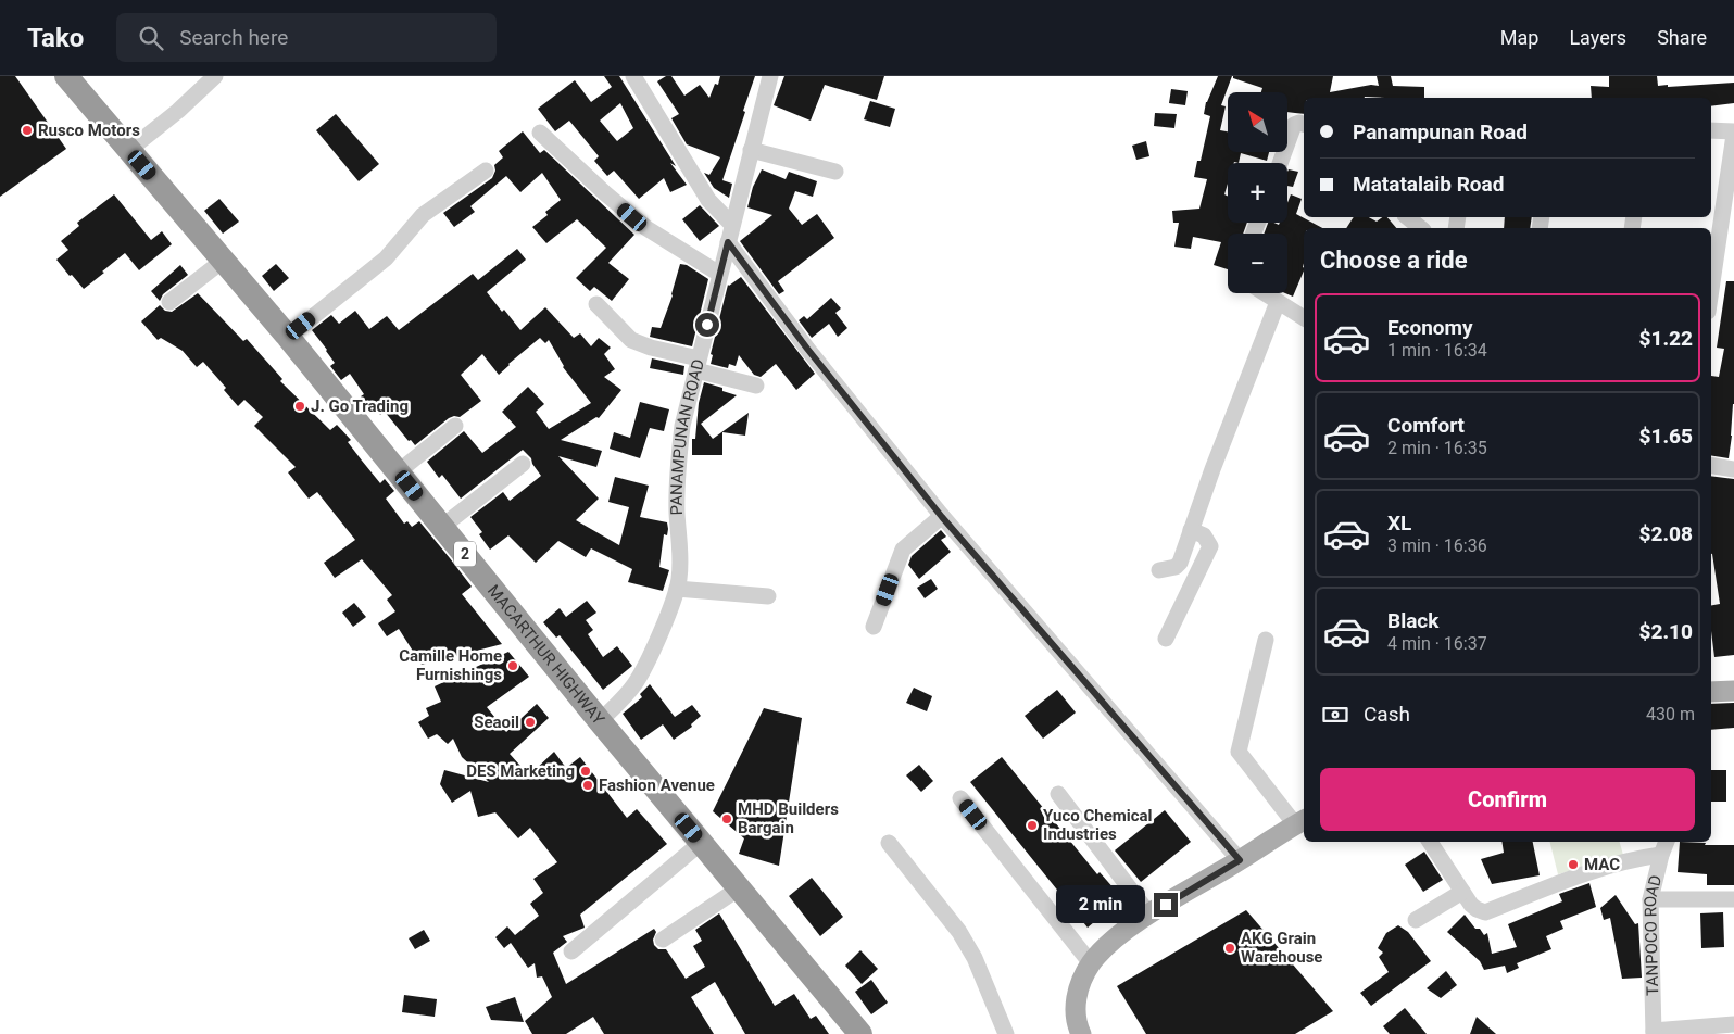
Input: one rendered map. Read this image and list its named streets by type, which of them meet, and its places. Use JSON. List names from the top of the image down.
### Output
{
  "streets": {
    "highway": ["2", "MACARTHUR HIGHWAY"],
    "street": ["PANAMPUNAN ROAD", "TANPOCO ROAD"]
  },
  "crossings": [
    ["PANAMPUNAN ROAD", "MACARTHUR HIGHWAY"]
  ],
  "places": [
    "Rusco Motors",
    "J. Go Trading",
    "Camille Home Furnishings",
    "Seaoil",
    "DES Marketing",
    "Fashion Avenue",
    "MHD Builders Bargain",
    "Yuco Chemical Industries",
    "MAC",
    "AKG Grain Warehouse"
  ],
  "north": "top left",
  "page": {
    "header": "Tako",
    "search": "Search here",
    "nav": ["Map", "Layers", "Share"],
    "map_buttons": ["+", "−"],
    "banner": ["Panampunan Road", "Matatalaib Road"],
    "heading": "Choose a ride",
    "list": [
      {
        "name": "Economy",
        "note": "1 min · 16:34",
        "value": "$1.22"
      },
      {
        "name": "Comfort",
        "note": "2 min · 16:35",
        "value": "$1.65"
      },
      {
        "name": "XL",
        "note": "3 min · 16:36",
        "value": "$2.08"
      },
      {
        "name": "Black",
        "note": "4 min · 16:37",
        "value": "$2.10"
      }
    ],
    "pay": ["Cash", "430 m"],
    "buttons": "Confirm",
    "bubble": "2 min"
  }
}
